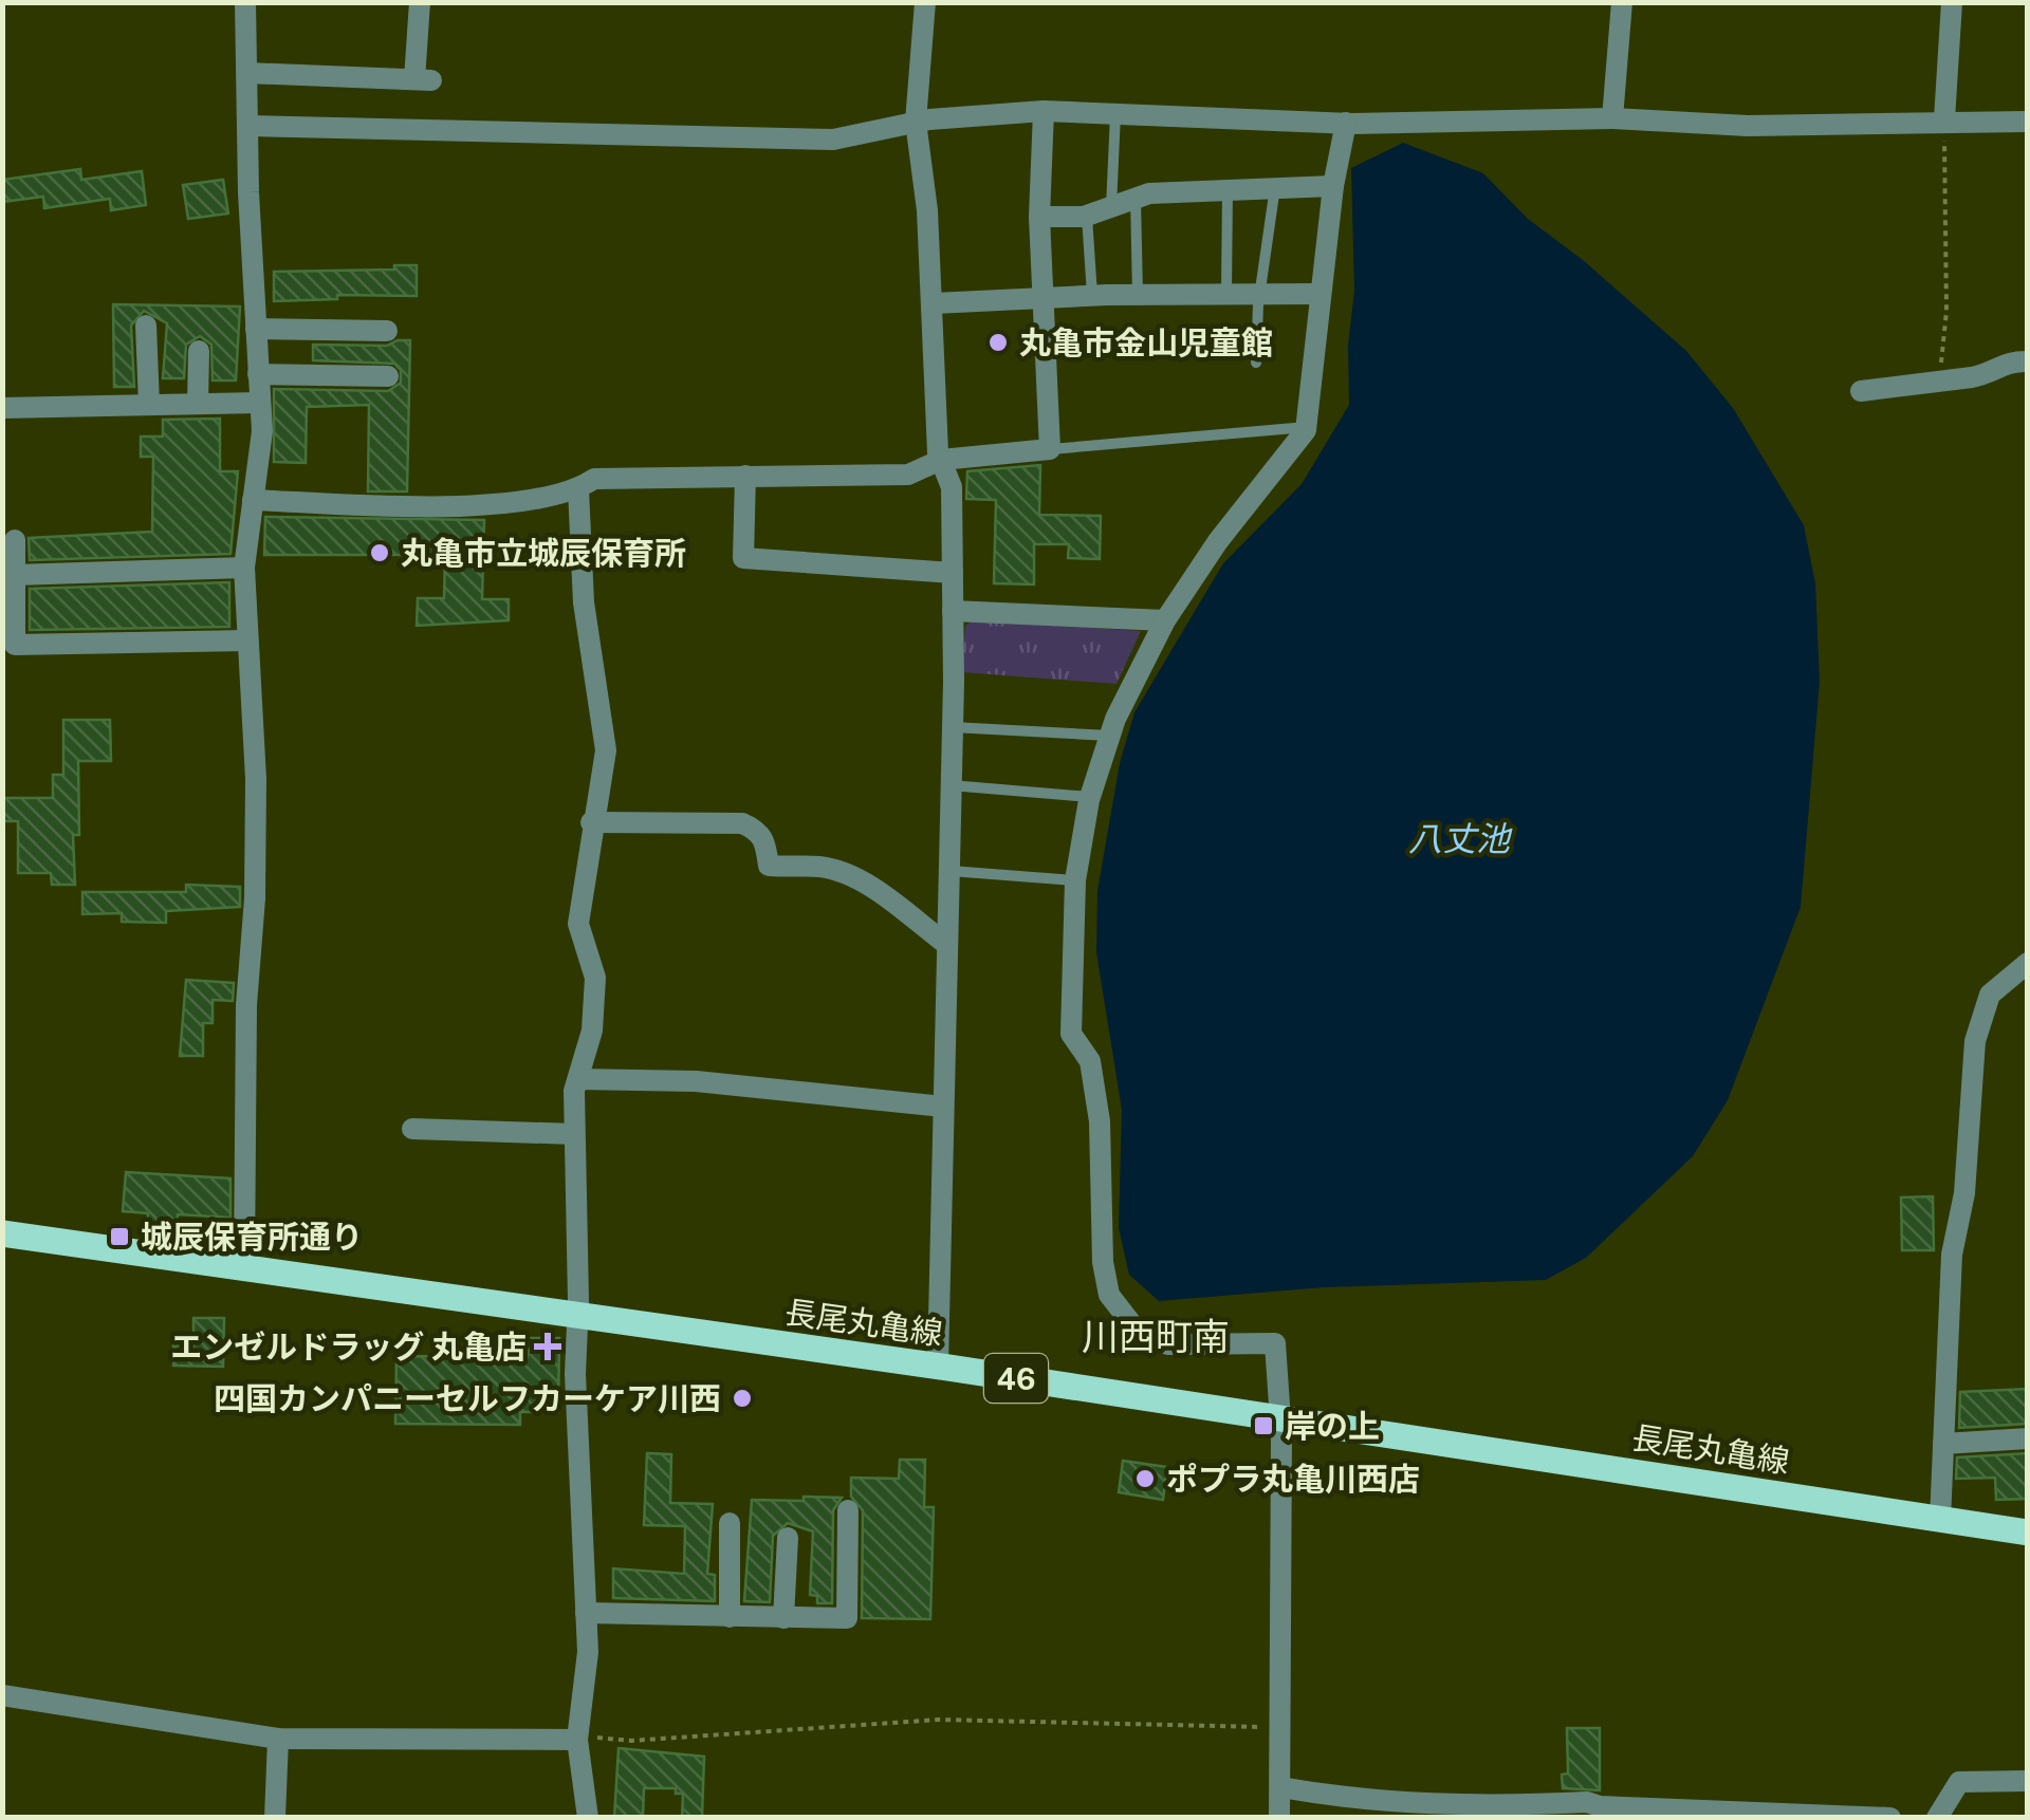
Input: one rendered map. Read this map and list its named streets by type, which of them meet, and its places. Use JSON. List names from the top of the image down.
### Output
{
  "streets": {
    "main road": ["長尾丸亀線", "46"]
  },
  "districts": ["川西町南"],
  "water": ["八丈池"],
  "places": {
    "other": [
      "丸亀市金山児童館",
      "丸亀市立城辰保育所",
      "四国カンパニーセルフカーケア川西",
      "ポプラ丸亀川西店"
    ],
    "transit": ["城辰保育所通り", "岸の上"],
    "health": ["エンゼルドラッグ 丸亀店"]
  }
}
